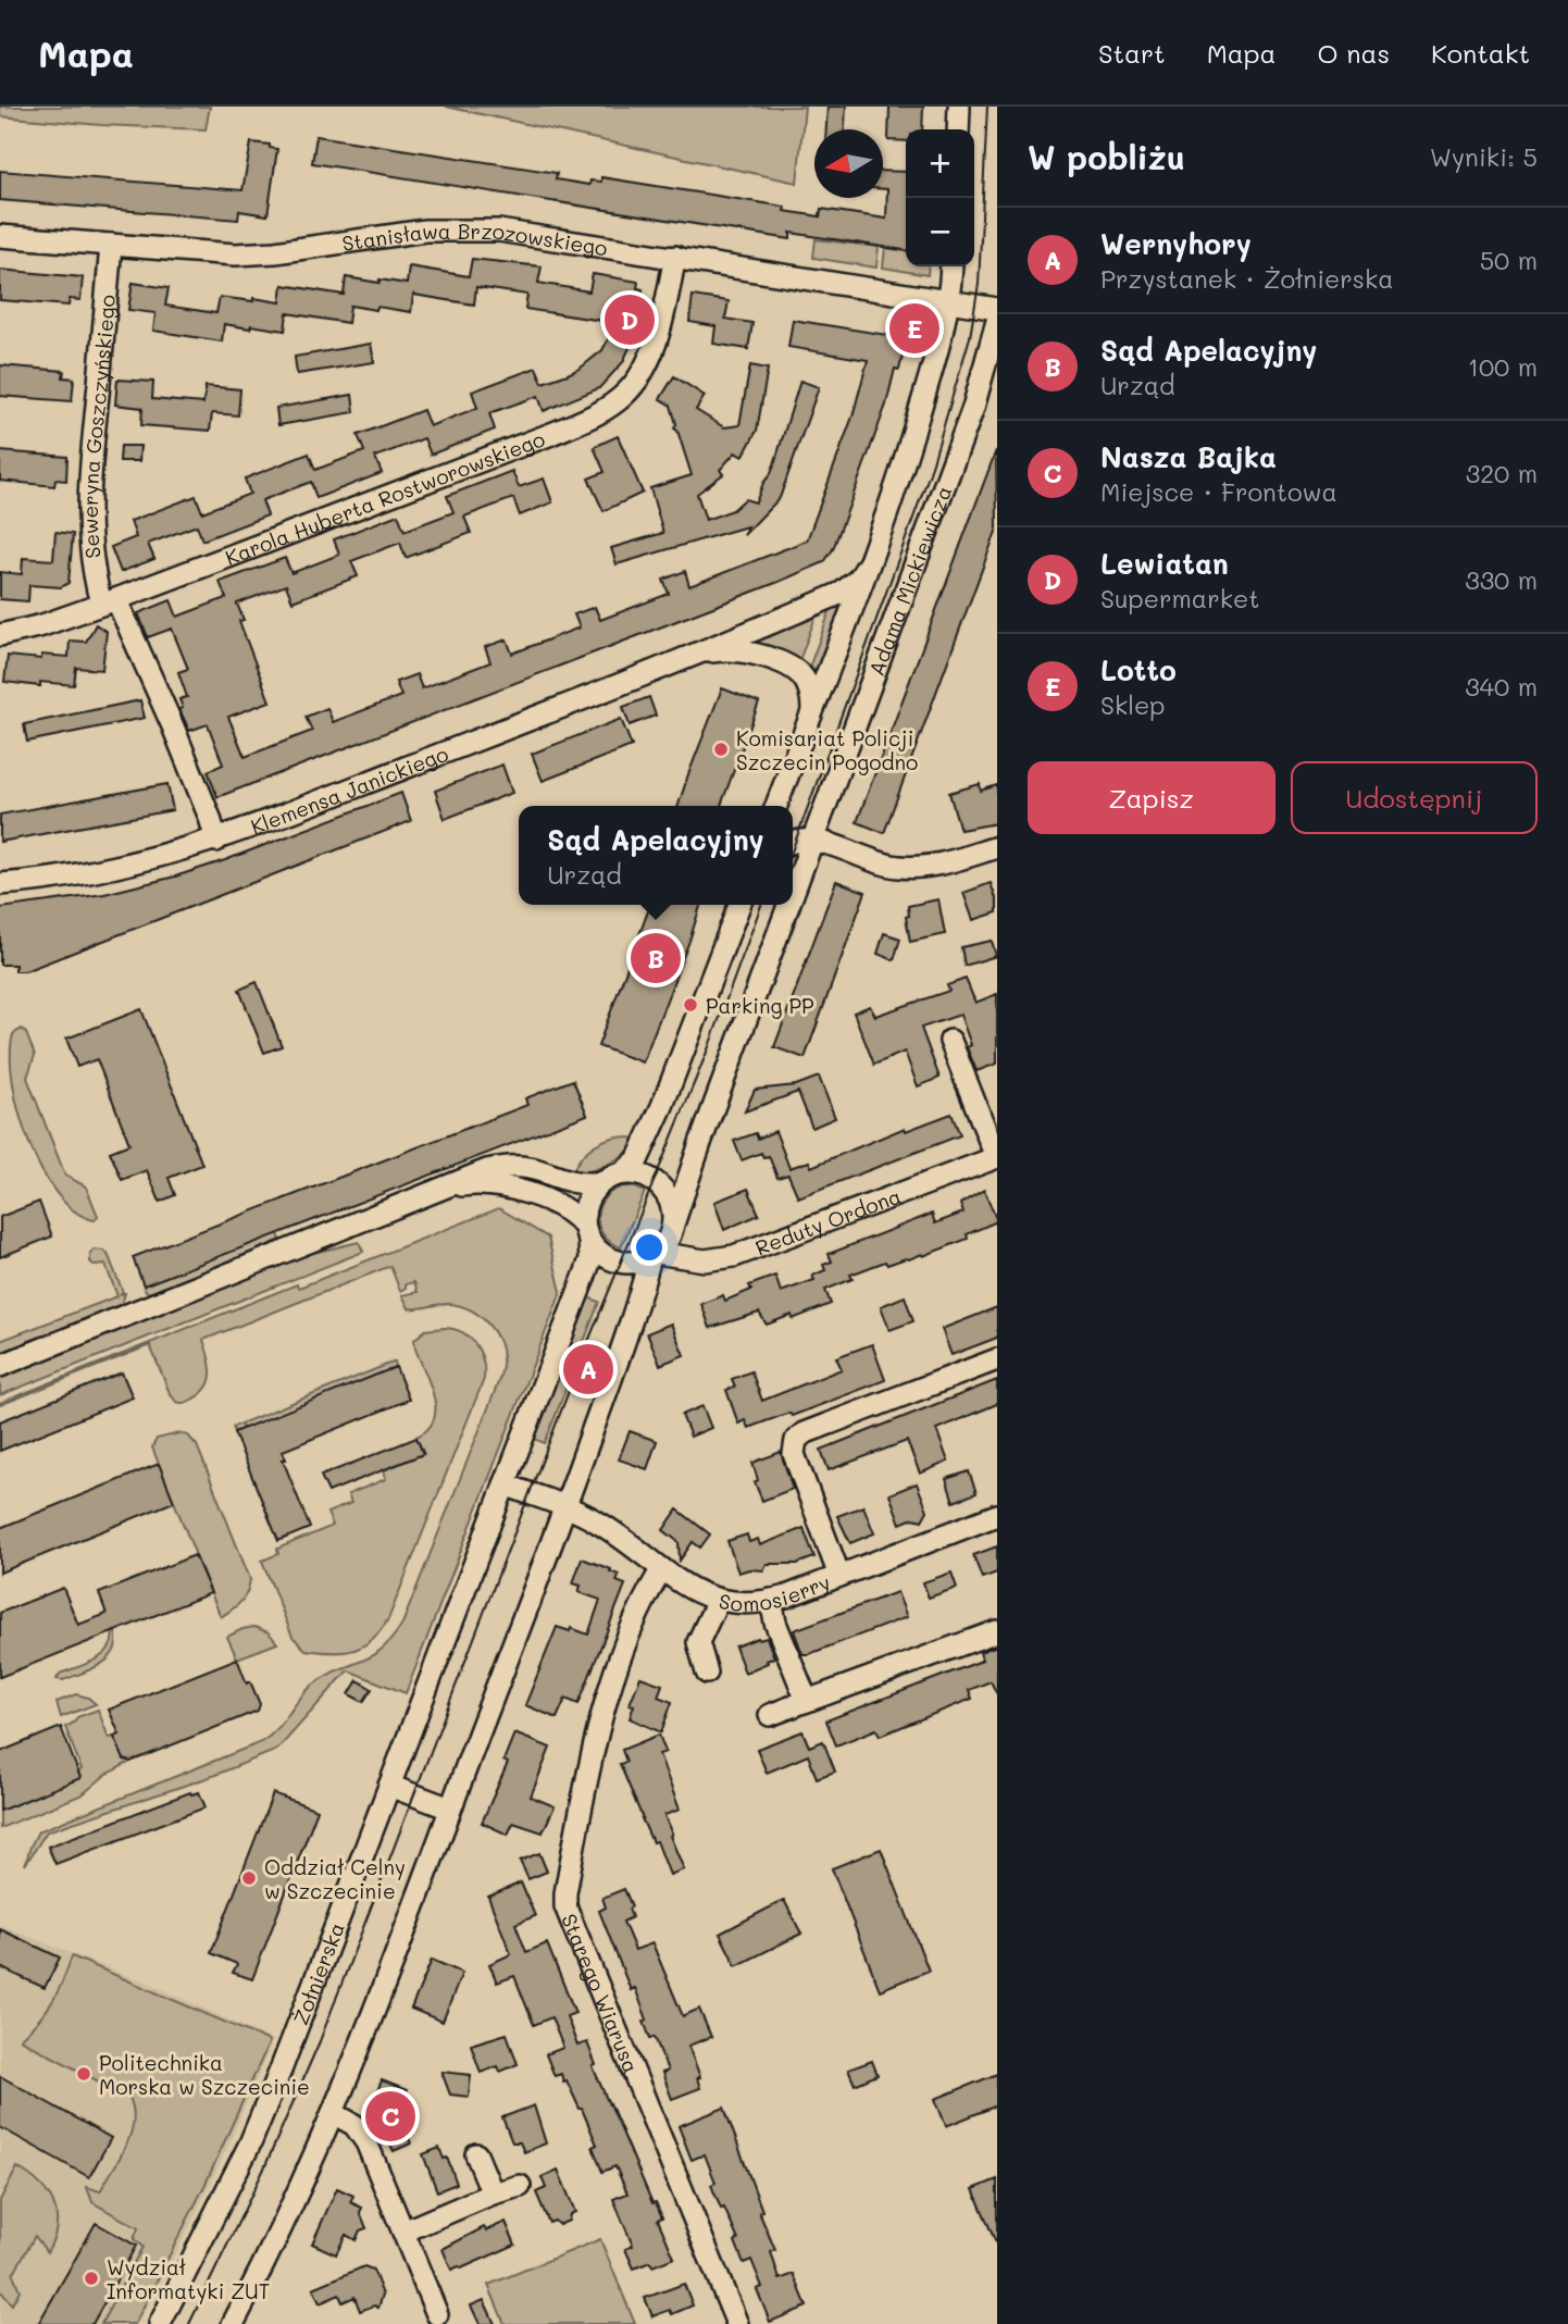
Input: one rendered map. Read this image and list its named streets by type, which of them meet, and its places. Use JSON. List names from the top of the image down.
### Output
{
  "streets": {
    "street": [
      "Stanisława Brzozowskiego",
      "Seweryna Goszczyńskiego",
      "Karola Huberta Rostworowskiego",
      "Adama Mickiewicza",
      "Klemensa Janickiego",
      "Reduty Ordona",
      "Somosierry",
      "Żołnierska",
      "Starego Wiarusa"
    ]
  },
  "crossings": [
    ["Stanisława Brzozowskiego", "Seweryna Goszczyńskiego"],
    ["Stanisława Brzozowskiego", "Karola Huberta Rostworowskiego"],
    ["Stanisława Brzozowskiego", "Adama Mickiewicza"],
    ["Seweryna Goszczyńskiego", "Karola Huberta Rostworowskiego"],
    ["Seweryna Goszczyńskiego", "Klemensa Janickiego"],
    ["Adama Mickiewicza", "Klemensa Janickiego"],
    ["Adama Mickiewicza", "Reduty Ordona"],
    ["Adama Mickiewicza", "Żołnierska"],
    ["Reduty Ordona", "Żołnierska"],
    ["Somosierry", "Starego Wiarusa"]
  ],
  "places": [
    "Komisariat Policji Szczecin Pogodno",
    "Parking PP",
    "Oddział Celny w Szczecinie",
    "Politechnika Morska w Szczecinie",
    "Wydział Informatyki ZUT"
  ],
  "north": "left",
  "page": {
    "header": "Mapa",
    "nav": [
      "Start",
      "Mapa",
      "O nas",
      "Kontakt"
    ],
    "heading": ["W pobliżu", "Wyniki: 5"],
    "map_buttons": ["+", "−"],
    "list": [
      {
        "mark": "A",
        "name": "Wernyhory",
        "note": "Przystanek · Żołnierska",
        "value": "50 m"
      },
      {
        "mark": "B",
        "name": "Sąd Apelacyjny",
        "note": "Urząd",
        "value": "100 m"
      },
      {
        "mark": "C",
        "name": "Nasza Bajka",
        "note": "Miejsce · Frontowa",
        "value": "320 m"
      },
      {
        "mark": "D",
        "name": "Lewiatan",
        "note": "Supermarket",
        "value": "330 m"
      },
      {
        "mark": "E",
        "name": "Lotto",
        "note": "Sklep",
        "value": "340 m"
      }
    ],
    "pins": [
      "D",
      "E",
      "B",
      "A",
      "C"
    ],
    "buttons": ["Zapisz", "Udostępnij"],
    "popup": ["Sąd Apelacyjny", "Urząd"]
  }
}
